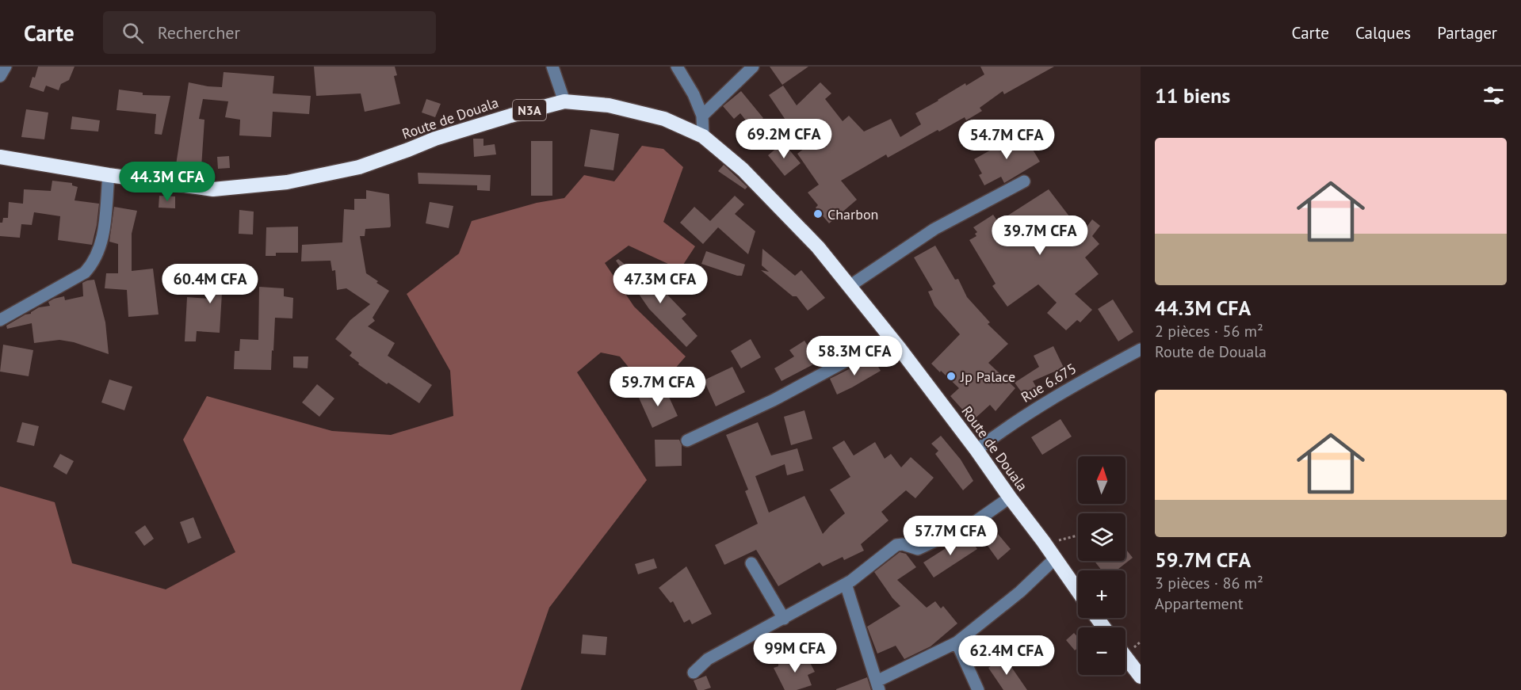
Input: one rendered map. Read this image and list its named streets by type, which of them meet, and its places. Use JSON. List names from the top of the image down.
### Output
{
  "streets": {
    "highway": ["N3A", "Route de Douala"],
    "street": ["Rue 6.675"]
  },
  "crossings": [
    ["Route de Douala", "Rue 6.675"]
  ],
  "places": ["Charbon", "Jp Palace"],
  "north": "top",
  "page": {
    "header": "Carte",
    "search": "Rechercher",
    "nav": ["Carte", "Calques", "Partager"],
    "heading": "11 biens",
    "price": [
      "69.2M CFA",
      "54.7M CFA",
      "44.3M CFA",
      "39.7M CFA",
      "60.4M CFA",
      "47.3M CFA",
      "58.3M CFA",
      "59.7M CFA",
      "57.7M CFA",
      "99M CFA",
      "62.4M CFA"
    ],
    "list": [
      {
        "name": "44.3M CFA",
        "note": "2 pièces · 56 m² · Route de Douala"
      },
      {
        "name": "59.7M CFA",
        "note": "3 pièces · 86 m² · Appartement"
      }
    ],
    "map_buttons": ["+", "−"]
  }
}
